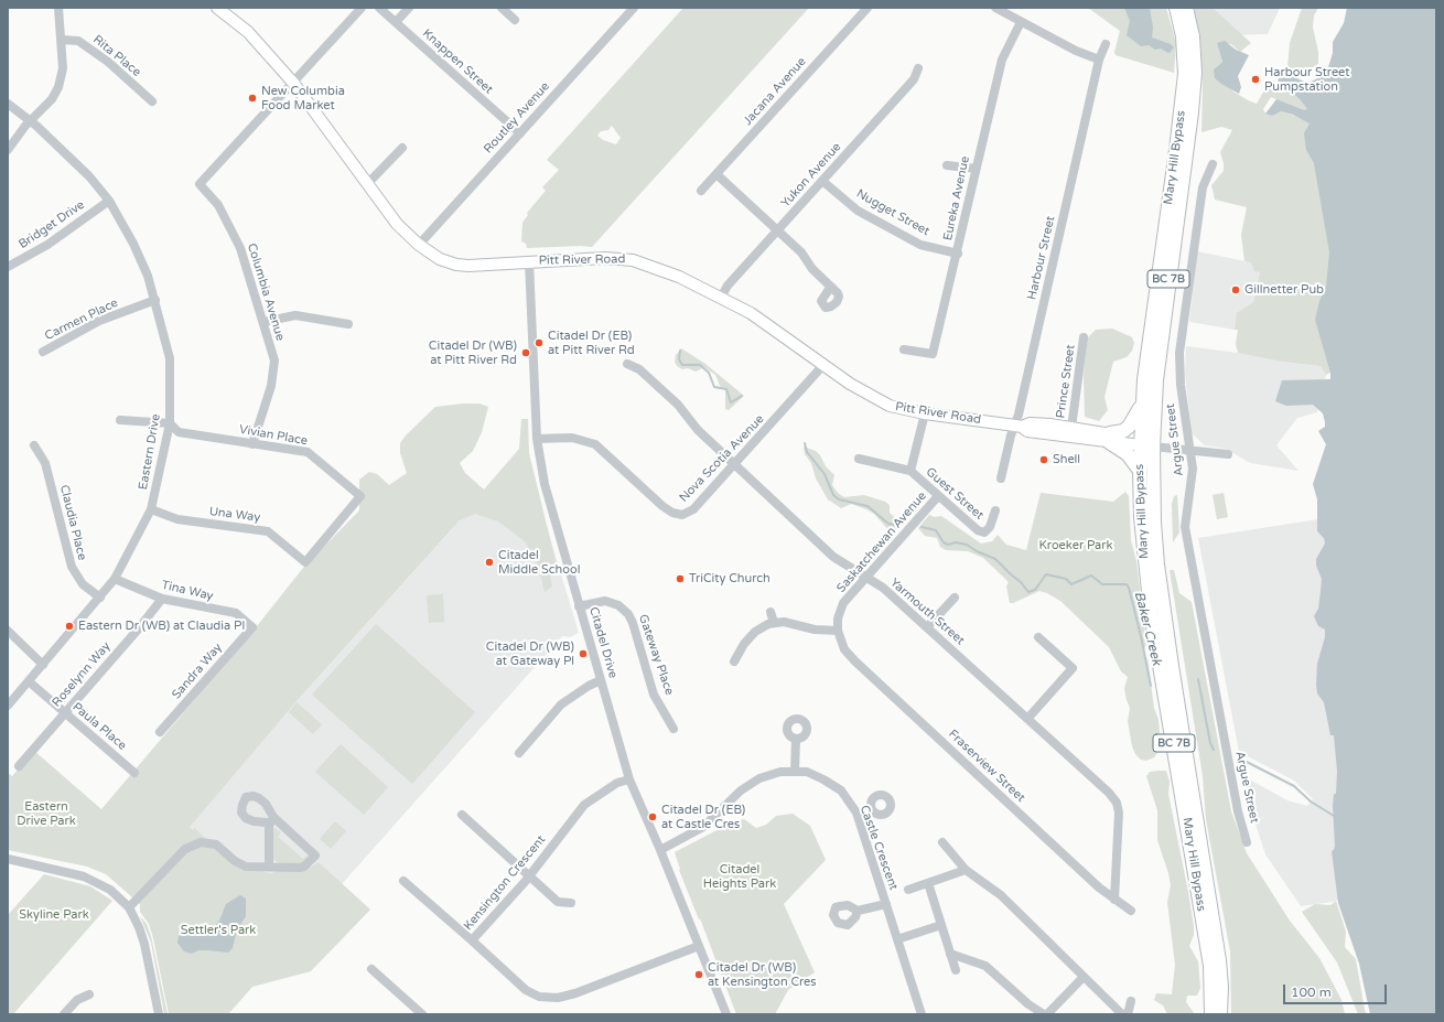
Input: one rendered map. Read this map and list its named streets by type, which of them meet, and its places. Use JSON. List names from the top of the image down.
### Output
{
  "streets": {
    "highway": ["Mary Hill Bypass", "BC 7B"],
    "main road": ["Pitt River Road"],
    "street": [
      "Rita Place",
      "Knappen Street",
      "Jacana Avenue",
      "Routley Avenue",
      "Yukon Avenue",
      "Eureka Avenue",
      "Nugget Street",
      "Bridget Drive",
      "Harbour Street",
      "Columbia Avenue",
      "Carmen Place",
      "Prince Street",
      "Vivian Place",
      "Argue Street",
      "Eastern Drive",
      "Nova Scotia Avenue",
      "Guest Street",
      "Una Way",
      "Claudia Place",
      "Saskatchewan Avenue",
      "Tina Way",
      "Yarmouth Street",
      "Citadel Drive",
      "Gateway Place",
      "Sandra Way",
      "Roselynn Way",
      "Paula Place",
      "Fraserview Street",
      "Castle Crescent",
      "Kensington Crescent"
    ]
  },
  "crossings": [
    ["Knappen Street", "Routley Avenue"],
    ["Routley Avenue", "Pitt River Road"],
    ["Mary Hill Bypass", "Pitt River Road"],
    ["Yukon Avenue", "Nugget Street"],
    ["Yukon Avenue", "Pitt River Road"],
    ["Eureka Avenue", "Nugget Street"],
    ["Bridget Drive", "Eastern Drive"],
    ["Harbour Street", "Pitt River Road"],
    ["Pitt River Road", "Columbia Avenue"],
    ["Pitt River Road", "Prince Street"],
    ["Pitt River Road", "Argue Street"],
    ["Pitt River Road", "Nova Scotia Avenue"],
    ["Pitt River Road", "Citadel Drive"],
    ["Columbia Avenue", "Vivian Place"],
    ["Carmen Place", "Eastern Drive"],
    ["Vivian Place", "Eastern Drive"],
    ["Vivian Place", "Una Way"],
    ["Eastern Drive", "Una Way"],
    ["Eastern Drive", "Claudia Place"],
    ["Eastern Drive", "Tina Way"],
    ["Eastern Drive", "Paula Place"],
    ["Nova Scotia Avenue", "Yarmouth Street"],
    ["Nova Scotia Avenue", "Citadel Drive"],
    ["Guest Street", "Saskatchewan Avenue"],
    ["Saskatchewan Avenue", "Yarmouth Street"],
    ["Saskatchewan Avenue", "Fraserview Street"],
    ["Tina Way", "Sandra Way"],
    ["Tina Way", "Roselynn Way"],
    ["Yarmouth Street", "Fraserview Street"],
    ["Citadel Drive", "Gateway Place"],
    ["Citadel Drive", "Castle Crescent"],
    ["Citadel Drive", "Kensington Crescent"],
    ["Roselynn Way", "Paula Place"]
  ],
  "water": ["Baker Creek"],
  "parks": [
    "Kroeker Park",
    "Eastern Drive Park",
    "Citadel Heights Park",
    "Skyline Park",
    "Settler's Park"
  ],
  "places": [
    "Harbour Street Pumpstation",
    "New Columbia Food Market",
    "Gillnetter Pub",
    "Citadel Dr (EB) at Pitt River Rd",
    "Citadel Dr (WB) at Pitt River Rd",
    "Shell",
    "Citadel Middle School",
    "TriCity Church",
    "Eastern Dr (WB) at Claudia Pl",
    "Citadel Dr (WB) at Gateway Pl",
    "Citadel Dr (EB) at Castle Cres",
    "Citadel Dr (WB) at Kensington Cres"
  ],
  "scale_bar": "100 m"
}
